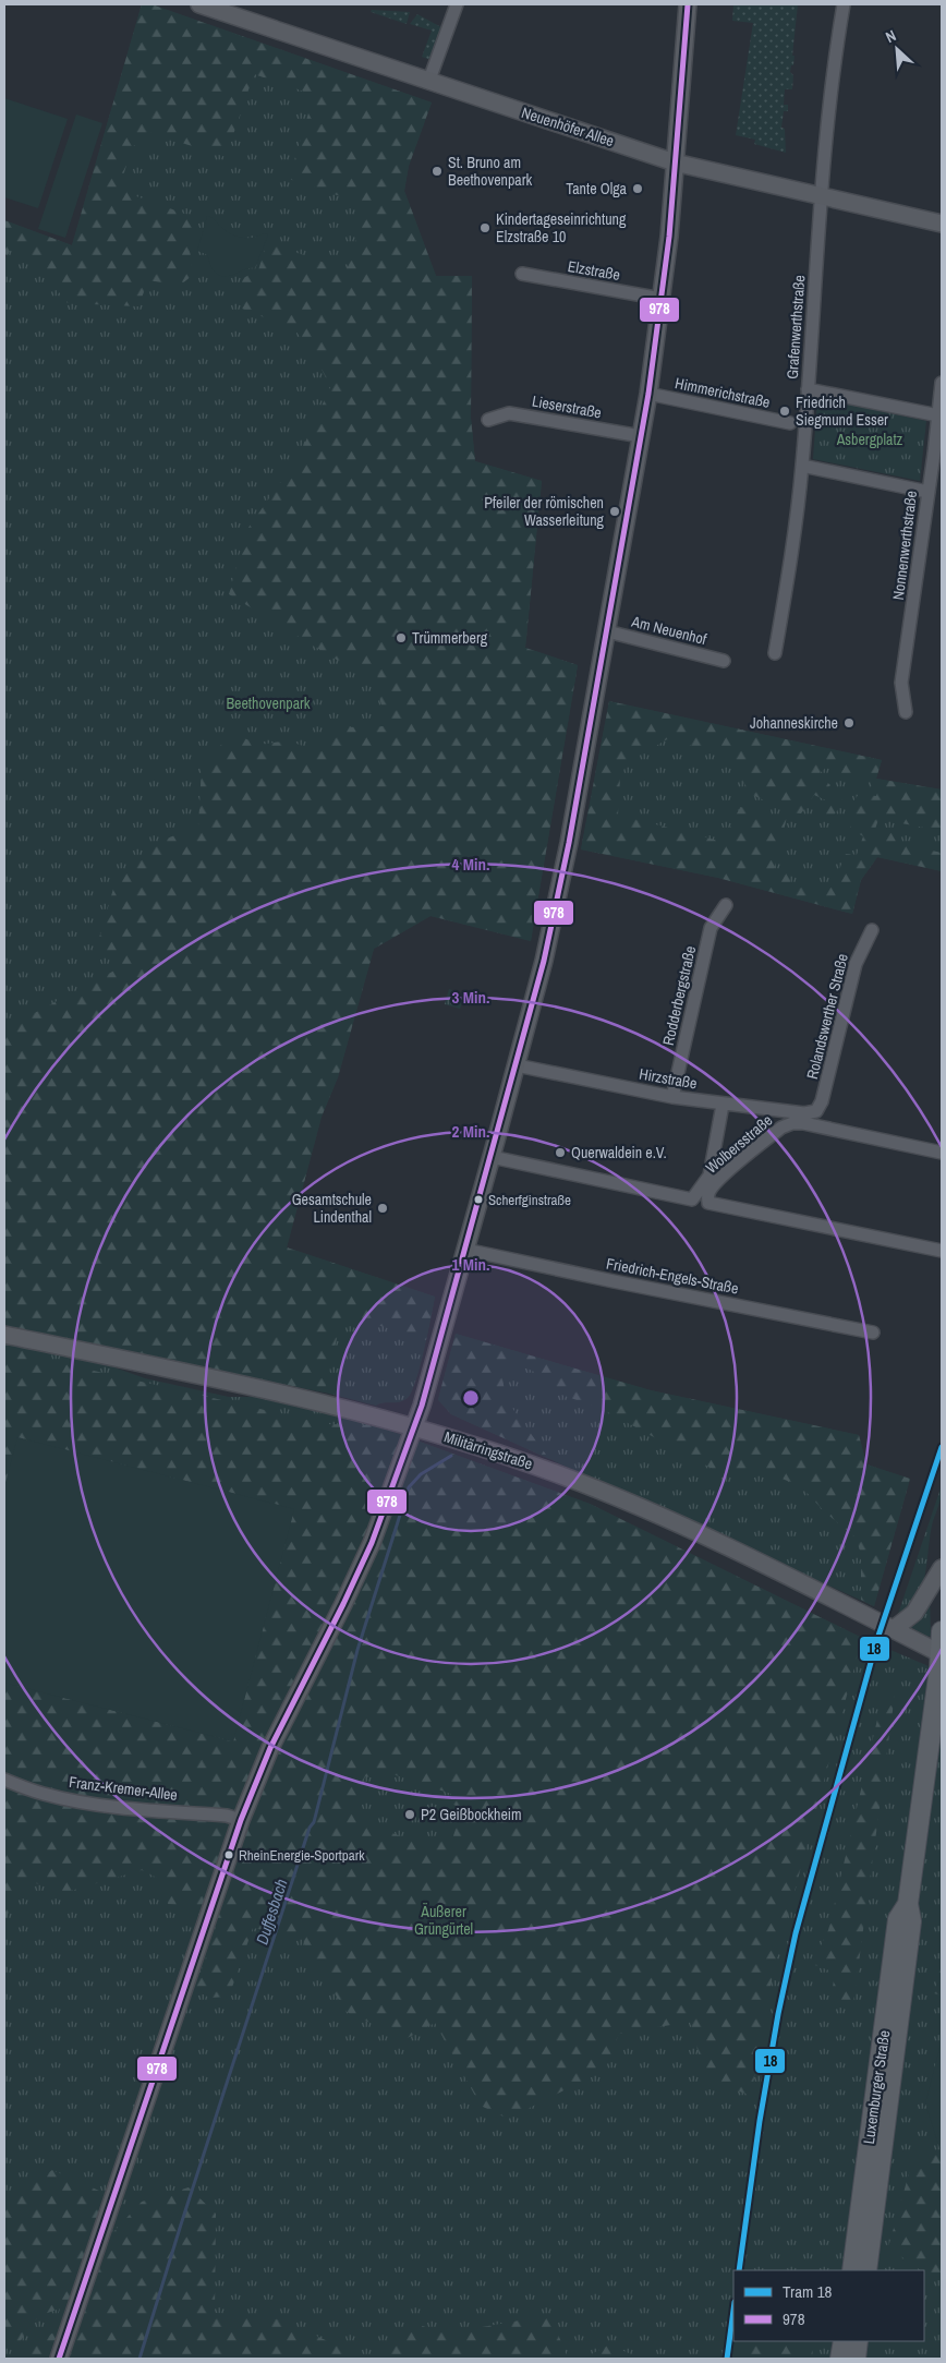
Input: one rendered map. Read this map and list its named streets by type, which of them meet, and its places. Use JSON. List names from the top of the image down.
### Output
{
  "streets": {
    "main road": ["Luxemburger Straße"],
    "street": [
      "Neuenhöfer Allee",
      "Elzstraße",
      "Grafenwerthstraße",
      "Himmerichstraße",
      "Lieserstraße",
      "Nonnenwerthstraße",
      "Am Neuenhof",
      "Rodderbergstraße",
      "Rolandswerther Straße",
      "Hirzstraße",
      "Wolbersstraße",
      "Friedrich-Engels-Straße",
      "Militärringstraße",
      "Franz-Kremer-Allee"
    ]
  },
  "crossings": [
    ["Neuenhöfer Allee", "Grafenwerthstraße"],
    ["Rodderbergstraße", "Hirzstraße"],
    ["Rolandswerther Straße", "Hirzstraße"],
    ["Hirzstraße", "Wolbersstraße"],
    ["Militärringstraße", "Luxemburger Straße"]
  ],
  "water": ["Duffesbach"],
  "parks": ["Asbergplatz", "Beethovenpark", "Äußerer Grüngürtel"],
  "places": [
    "St. Bruno am Beethovenpark",
    "Tante Olga",
    "Kindertageseinrichtung Elzstraße 10",
    "Friedrich Siegmund Esser",
    "Pfeiler der römischen Wasserleitung",
    "Trümmerberg",
    "Johanneskirche",
    "Querwaldein e.V.",
    "Scherfginstraße",
    "Gesamtschule Lindenthal",
    "P2 Geißbockheim",
    "RheinEnergie-Sportpark"
  ],
  "lines": ["transit line 978", "tram line 18"],
  "legend": ["Tram 18", "978"],
  "north": "top left",
  "rings": [
    "4 Min.",
    "3 Min.",
    "2 Min.",
    "1 Min."
  ]
}
